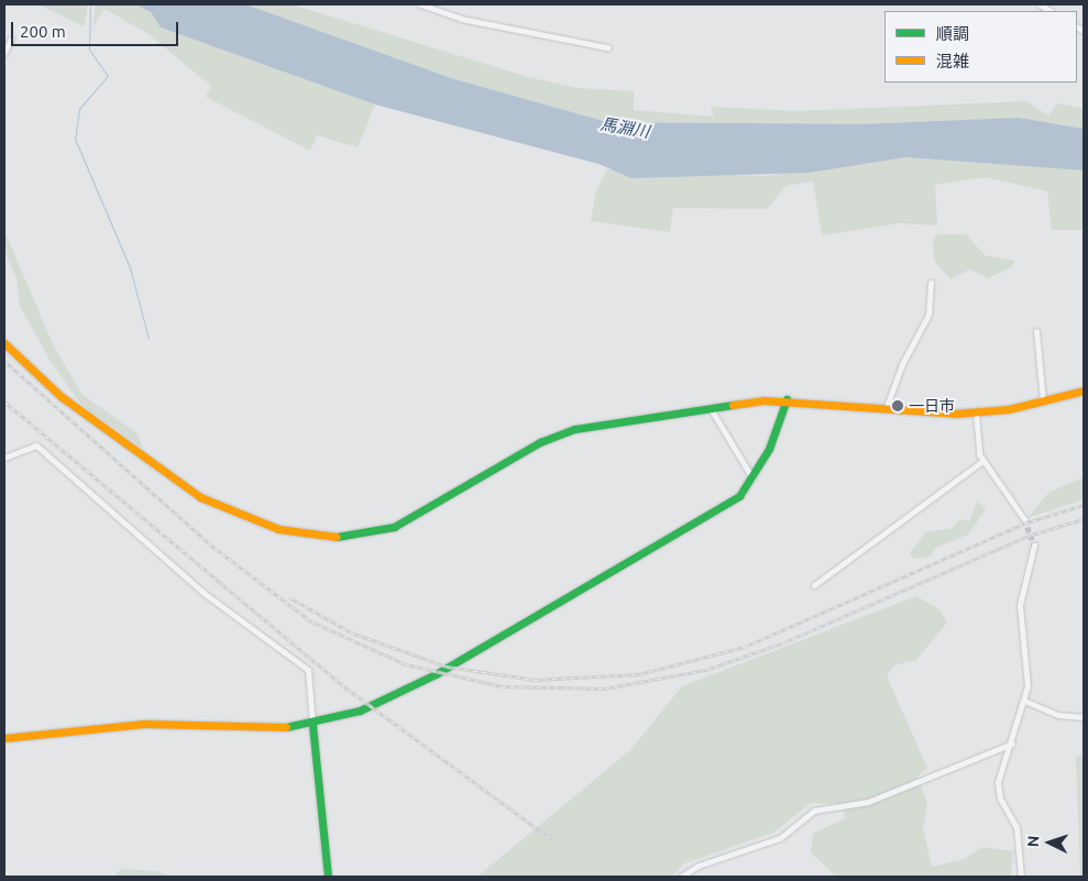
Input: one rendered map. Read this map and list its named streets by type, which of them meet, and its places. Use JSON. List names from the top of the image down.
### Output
{
  "water": ["馬淵川"],
  "places": ["一日市"],
  "legend": ["順調", "混雑"],
  "scale_bar": "200 m",
  "north": "left"
}
